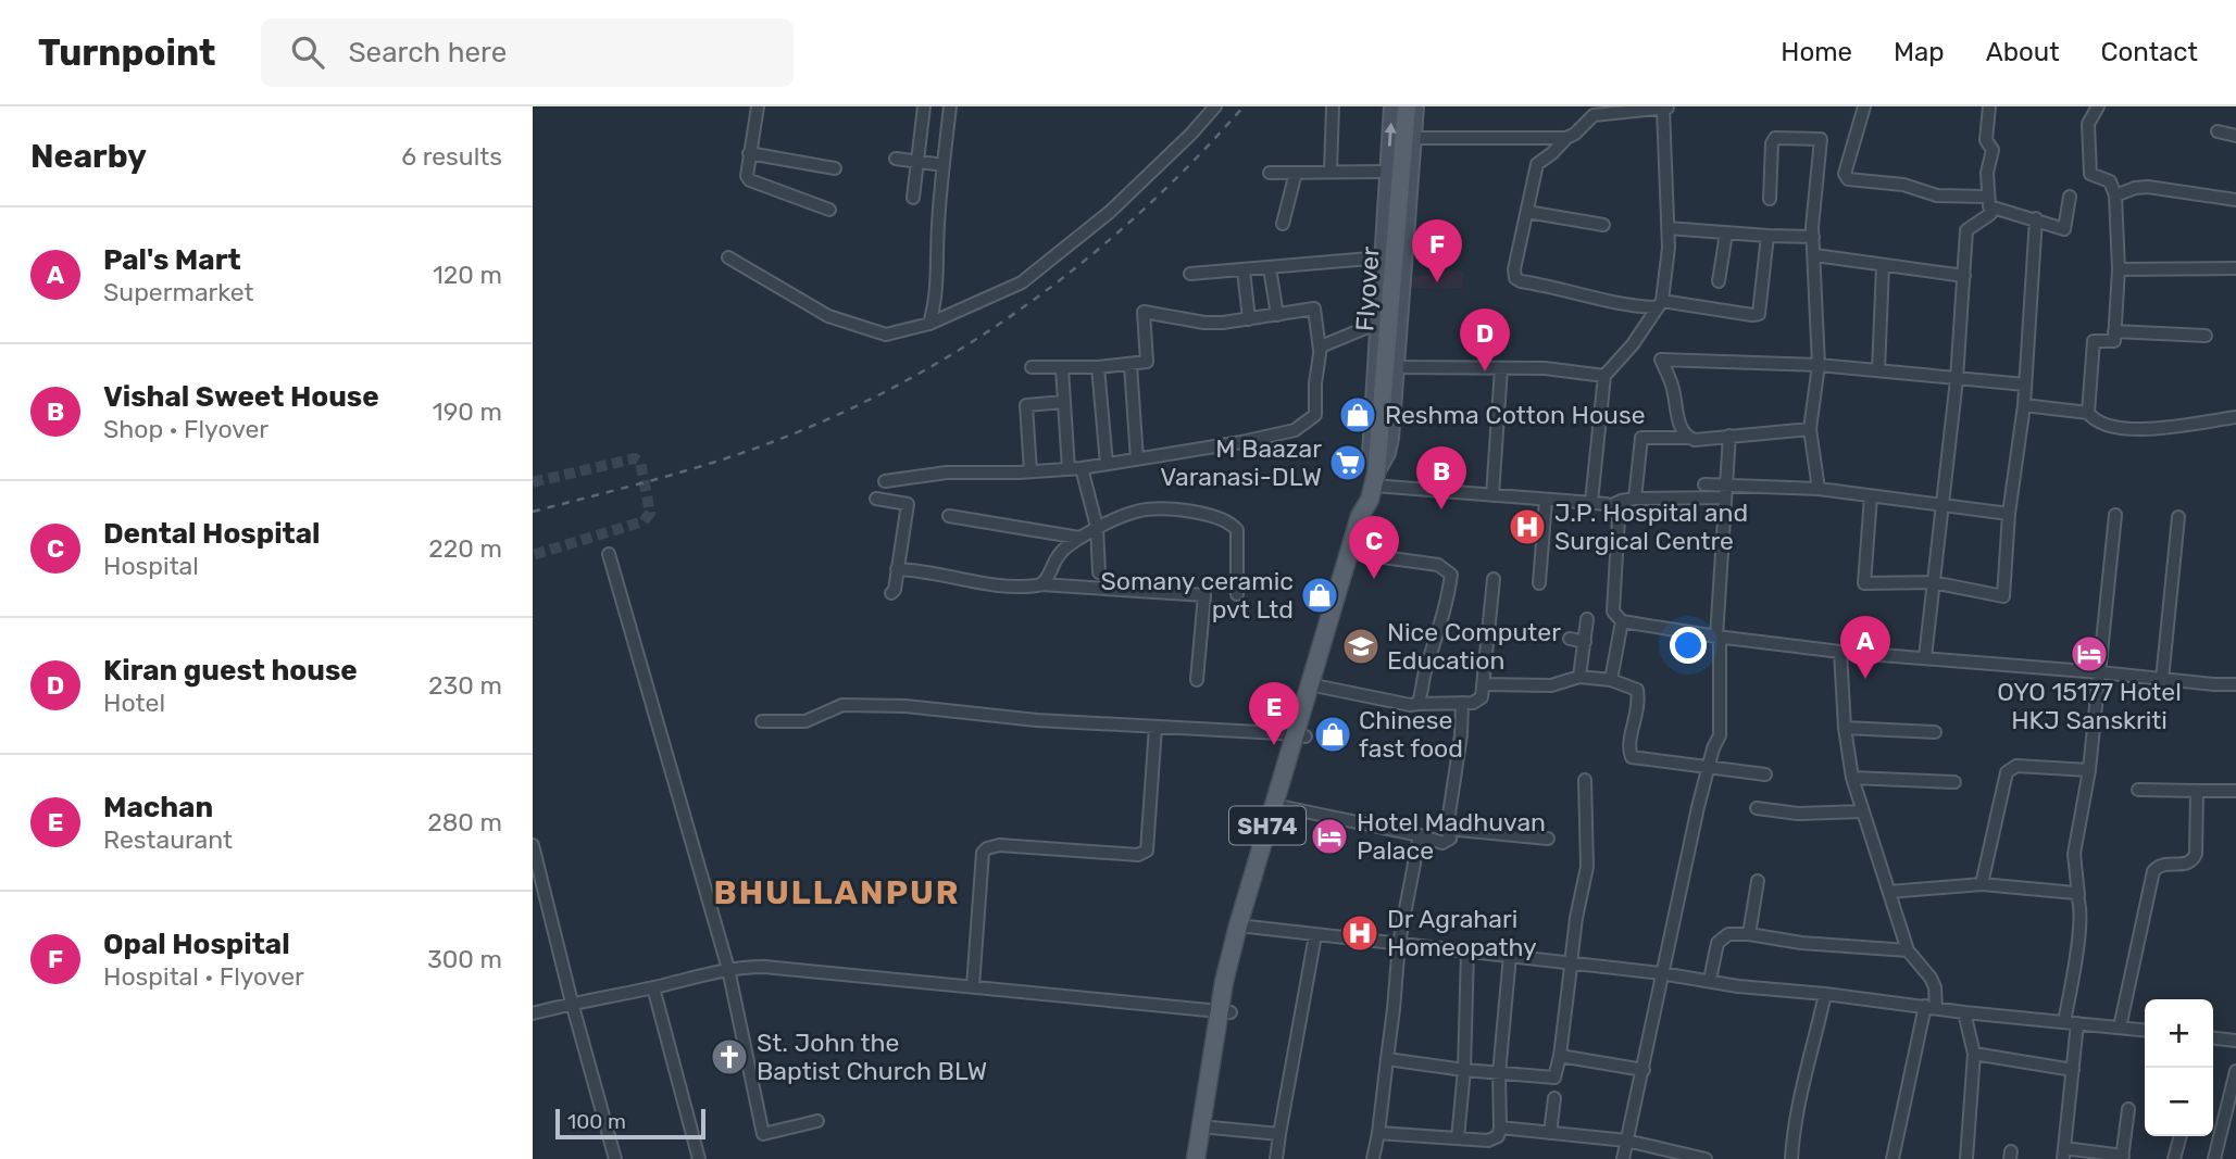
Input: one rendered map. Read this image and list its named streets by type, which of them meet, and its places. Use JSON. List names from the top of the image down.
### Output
{
  "streets": {
    "main road": ["Flyover", "SH74"]
  },
  "crossings": [
    ["Flyover", "SH74"]
  ],
  "districts": ["BHULLANPUR"],
  "places": {
    "shop": ["Reshma Cotton House", "Somany ceramic pvt Ltd", "Chinese fast food"],
    "supermarket": ["M Baazar Varanasi-DLW"],
    "hospital": ["J.P. Hospital and Surgical Centre", "Dr Agrahari Homeopathy"],
    "school or university": ["Nice Computer Education"],
    "hotel": ["OYO 15177 Hotel HKJ Sanskriti", "Hotel Madhuvan Palace"],
    "church": ["St. John the Baptist Church BLW"]
  },
  "scale_bar": "100 m",
  "page": {
    "header": "Turnpoint",
    "search": "Search here",
    "nav": [
      "Home",
      "Map",
      "About",
      "Contact"
    ],
    "heading": ["Nearby", "6 results"],
    "list": [
      {
        "mark": "A",
        "name": "Pal's Mart",
        "note": "Supermarket",
        "value": "120 m"
      },
      {
        "mark": "B",
        "name": "Vishal Sweet House",
        "note": "Shop · Flyover",
        "value": "190 m"
      },
      {
        "mark": "C",
        "name": "Dental Hospital",
        "note": "Hospital",
        "value": "220 m"
      },
      {
        "mark": "D",
        "name": "Kiran guest house",
        "note": "Hotel",
        "value": "230 m"
      },
      {
        "mark": "E",
        "name": "Machan",
        "note": "Restaurant",
        "value": "280 m"
      },
      {
        "mark": "F",
        "name": "Opal Hospital",
        "note": "Hospital · Flyover",
        "value": "300 m"
      }
    ],
    "pins": [
      "F",
      "D",
      "B",
      "C",
      "A",
      "E"
    ],
    "map_buttons": ["+", "−"],
    "scale": "100 m"
  }
}
